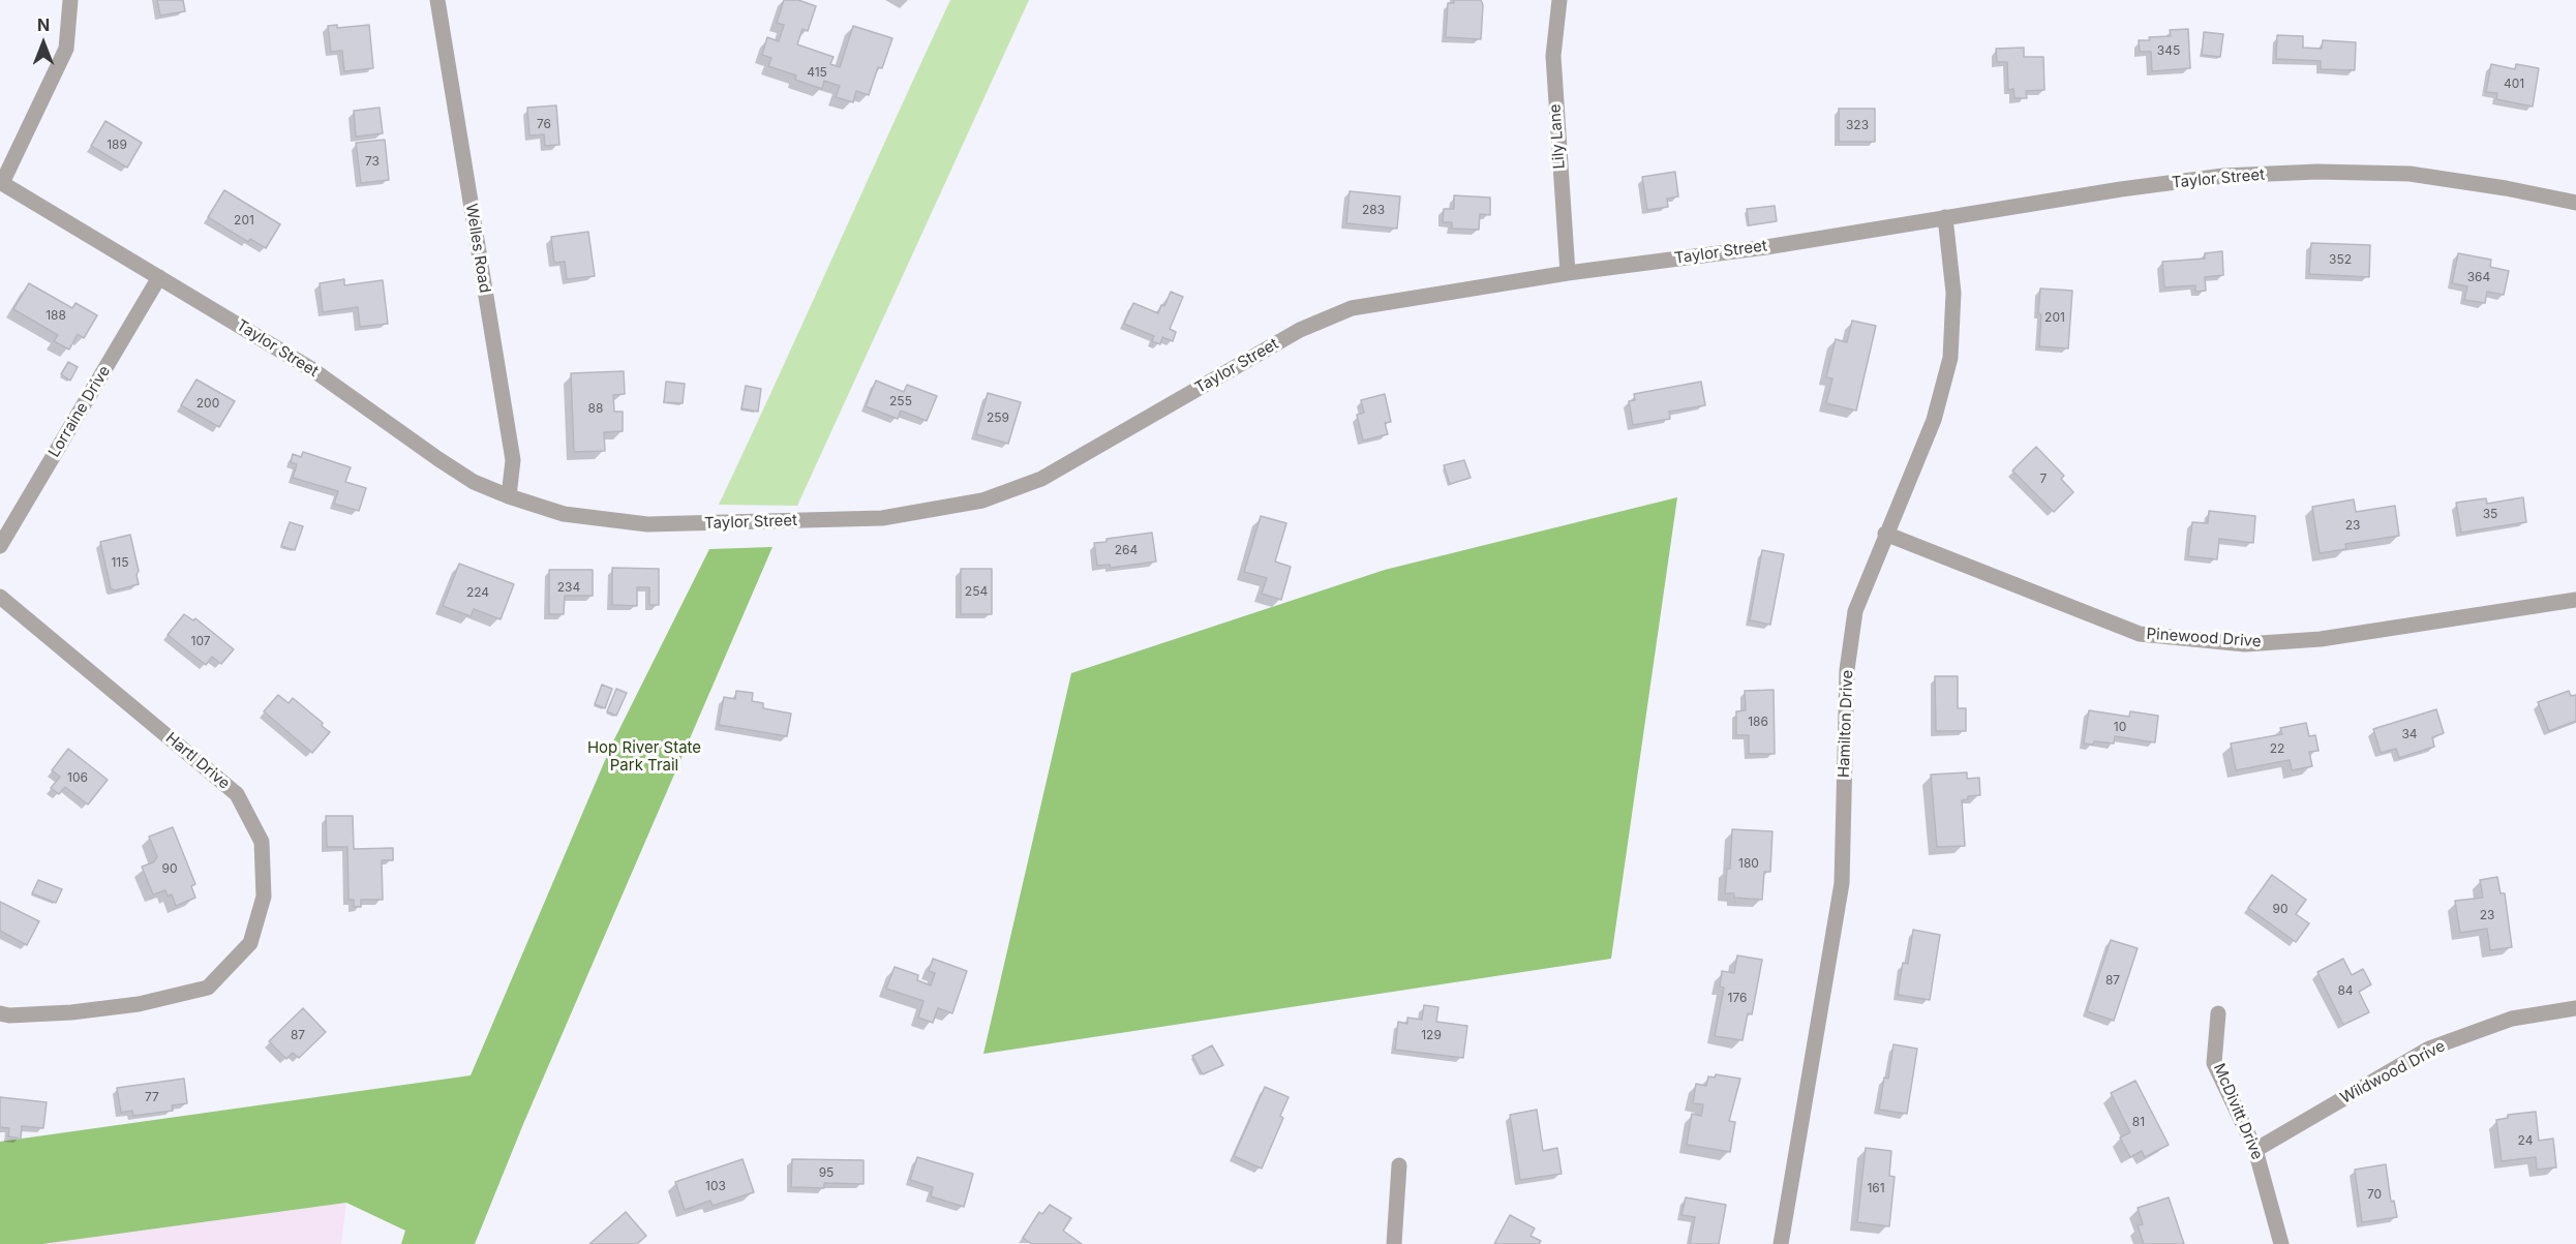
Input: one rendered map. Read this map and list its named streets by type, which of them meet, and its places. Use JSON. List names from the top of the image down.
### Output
{
  "streets": {
    "street": [
      "Lily Lane",
      "Taylor Street",
      "Welles Road",
      "Lorraine Drive",
      "Pinewood Drive",
      "Hamilton Drive",
      "Hartl Drive",
      "Wildwood Drive",
      "McDivitt Drive"
    ]
  },
  "crossings": [
    ["Lily Lane", "Taylor Street"],
    ["Taylor Street", "Welles Road"],
    ["Taylor Street", "Lorraine Drive"],
    ["Taylor Street", "Hamilton Drive"],
    ["Pinewood Drive", "Hamilton Drive"],
    ["Wildwood Drive", "McDivitt Drive"]
  ],
  "parks": ["Hop River State Park Trail"],
  "house_numbers": [
    "345",
    "415",
    "401",
    "76",
    "323",
    "189",
    "73",
    "283",
    "201",
    "352",
    "364",
    "188",
    "201",
    "255",
    "200",
    "88",
    "259",
    "7",
    "35",
    "23",
    "264",
    "115",
    "234",
    "254",
    "224",
    "107",
    "186",
    "10",
    "34",
    "22",
    "106",
    "180",
    "90",
    "90",
    "23",
    "87",
    "84",
    "176",
    "87",
    "129",
    "77",
    "81",
    "24",
    "95",
    "103",
    "161",
    "70"
  ],
  "north": "top"
}
